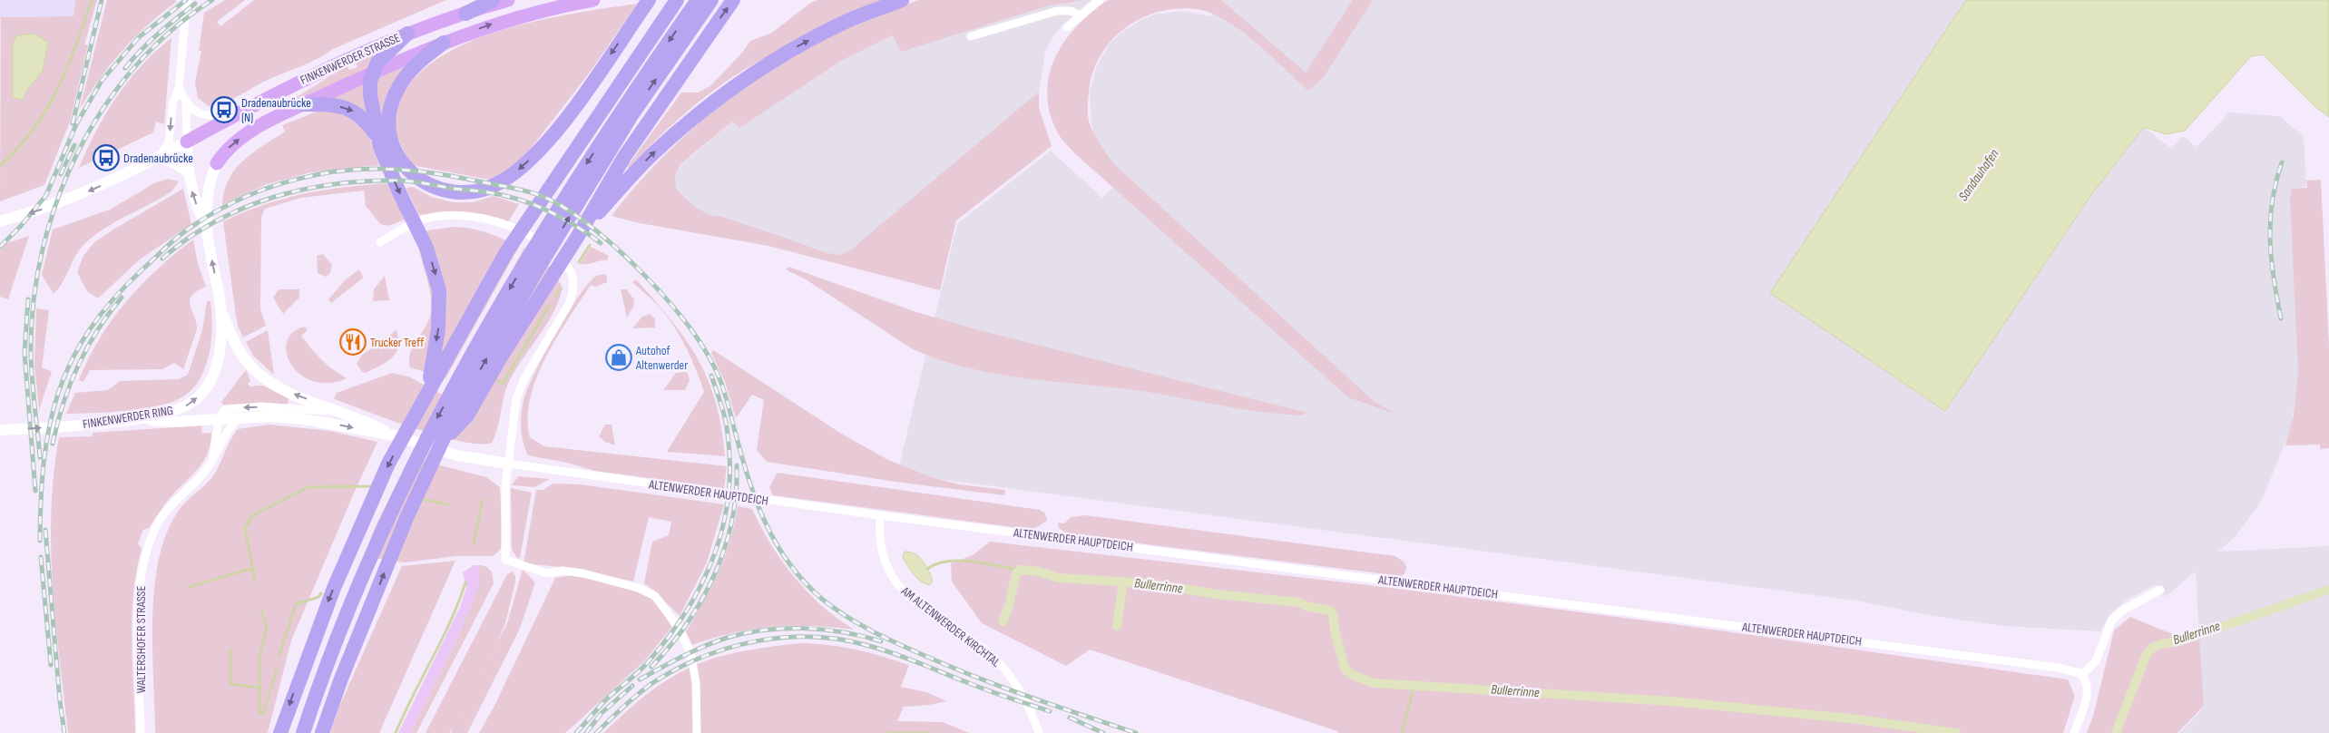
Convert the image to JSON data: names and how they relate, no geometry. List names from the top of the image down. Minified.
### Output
{"streets":{"main road":["FINKENWERDER STRASSE","FINKENWERDER RING"],"street":["ALTENWERDER HAUPTDEICH","AM ALTENWERDER KIRCHTAL","WALTERSHOFER STRASSE"]},"crossings":[["FINKENWERDER STRASSE","FINKENWERDER RING"],["ALTENWERDER HAUPTDEICH","AM ALTENWERDER KIRCHTAL"]],"water":["Sandauhafen","Bullerrinne"],"places":{"bus stop":["Dradenaubrücke (N)","Dradenaubrücke"],"restaurant":["Trucker Treff"],"shop":["Autohof Altenwerder"]}}
